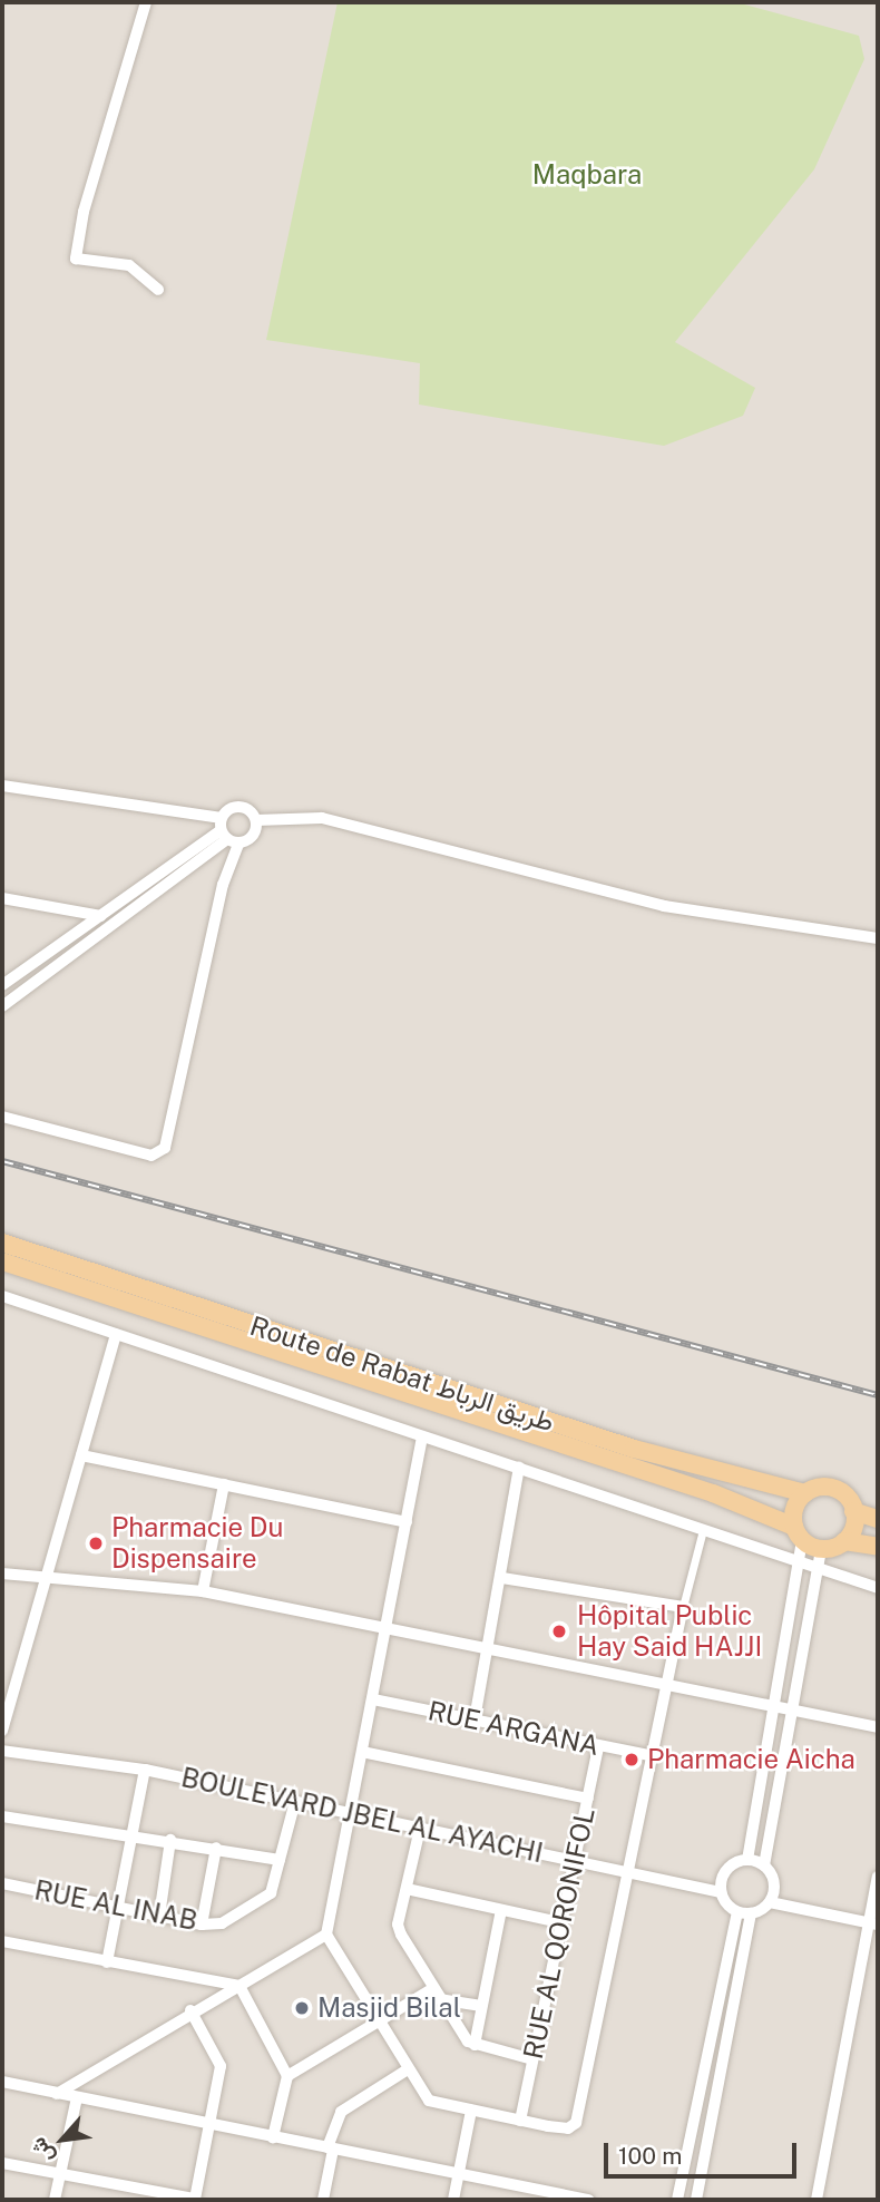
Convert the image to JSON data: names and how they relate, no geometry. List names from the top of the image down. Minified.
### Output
{"streets":{"main road":["Route de Rabat طريق الرباط"],"street":["RUE ARGANA","BOULEVARD JBEL AL AYACHI","RUE AL INAB","RUE AL QORONIFOL"]},"crossings":[["RUE ARGANA","RUE AL QORONIFOL"],["BOULEVARD JBEL AL AYACHI","RUE AL INAB"],["BOULEVARD JBEL AL AYACHI","RUE AL QORONIFOL"]],"parks":["Maqbara"],"places":["Pharmacie Du Dispensaire","Hôpital Public Hay Said HAJJI","Pharmacie Aicha","Masjid Bilal"],"scale_bar":"100 m","north":"bottom left"}
